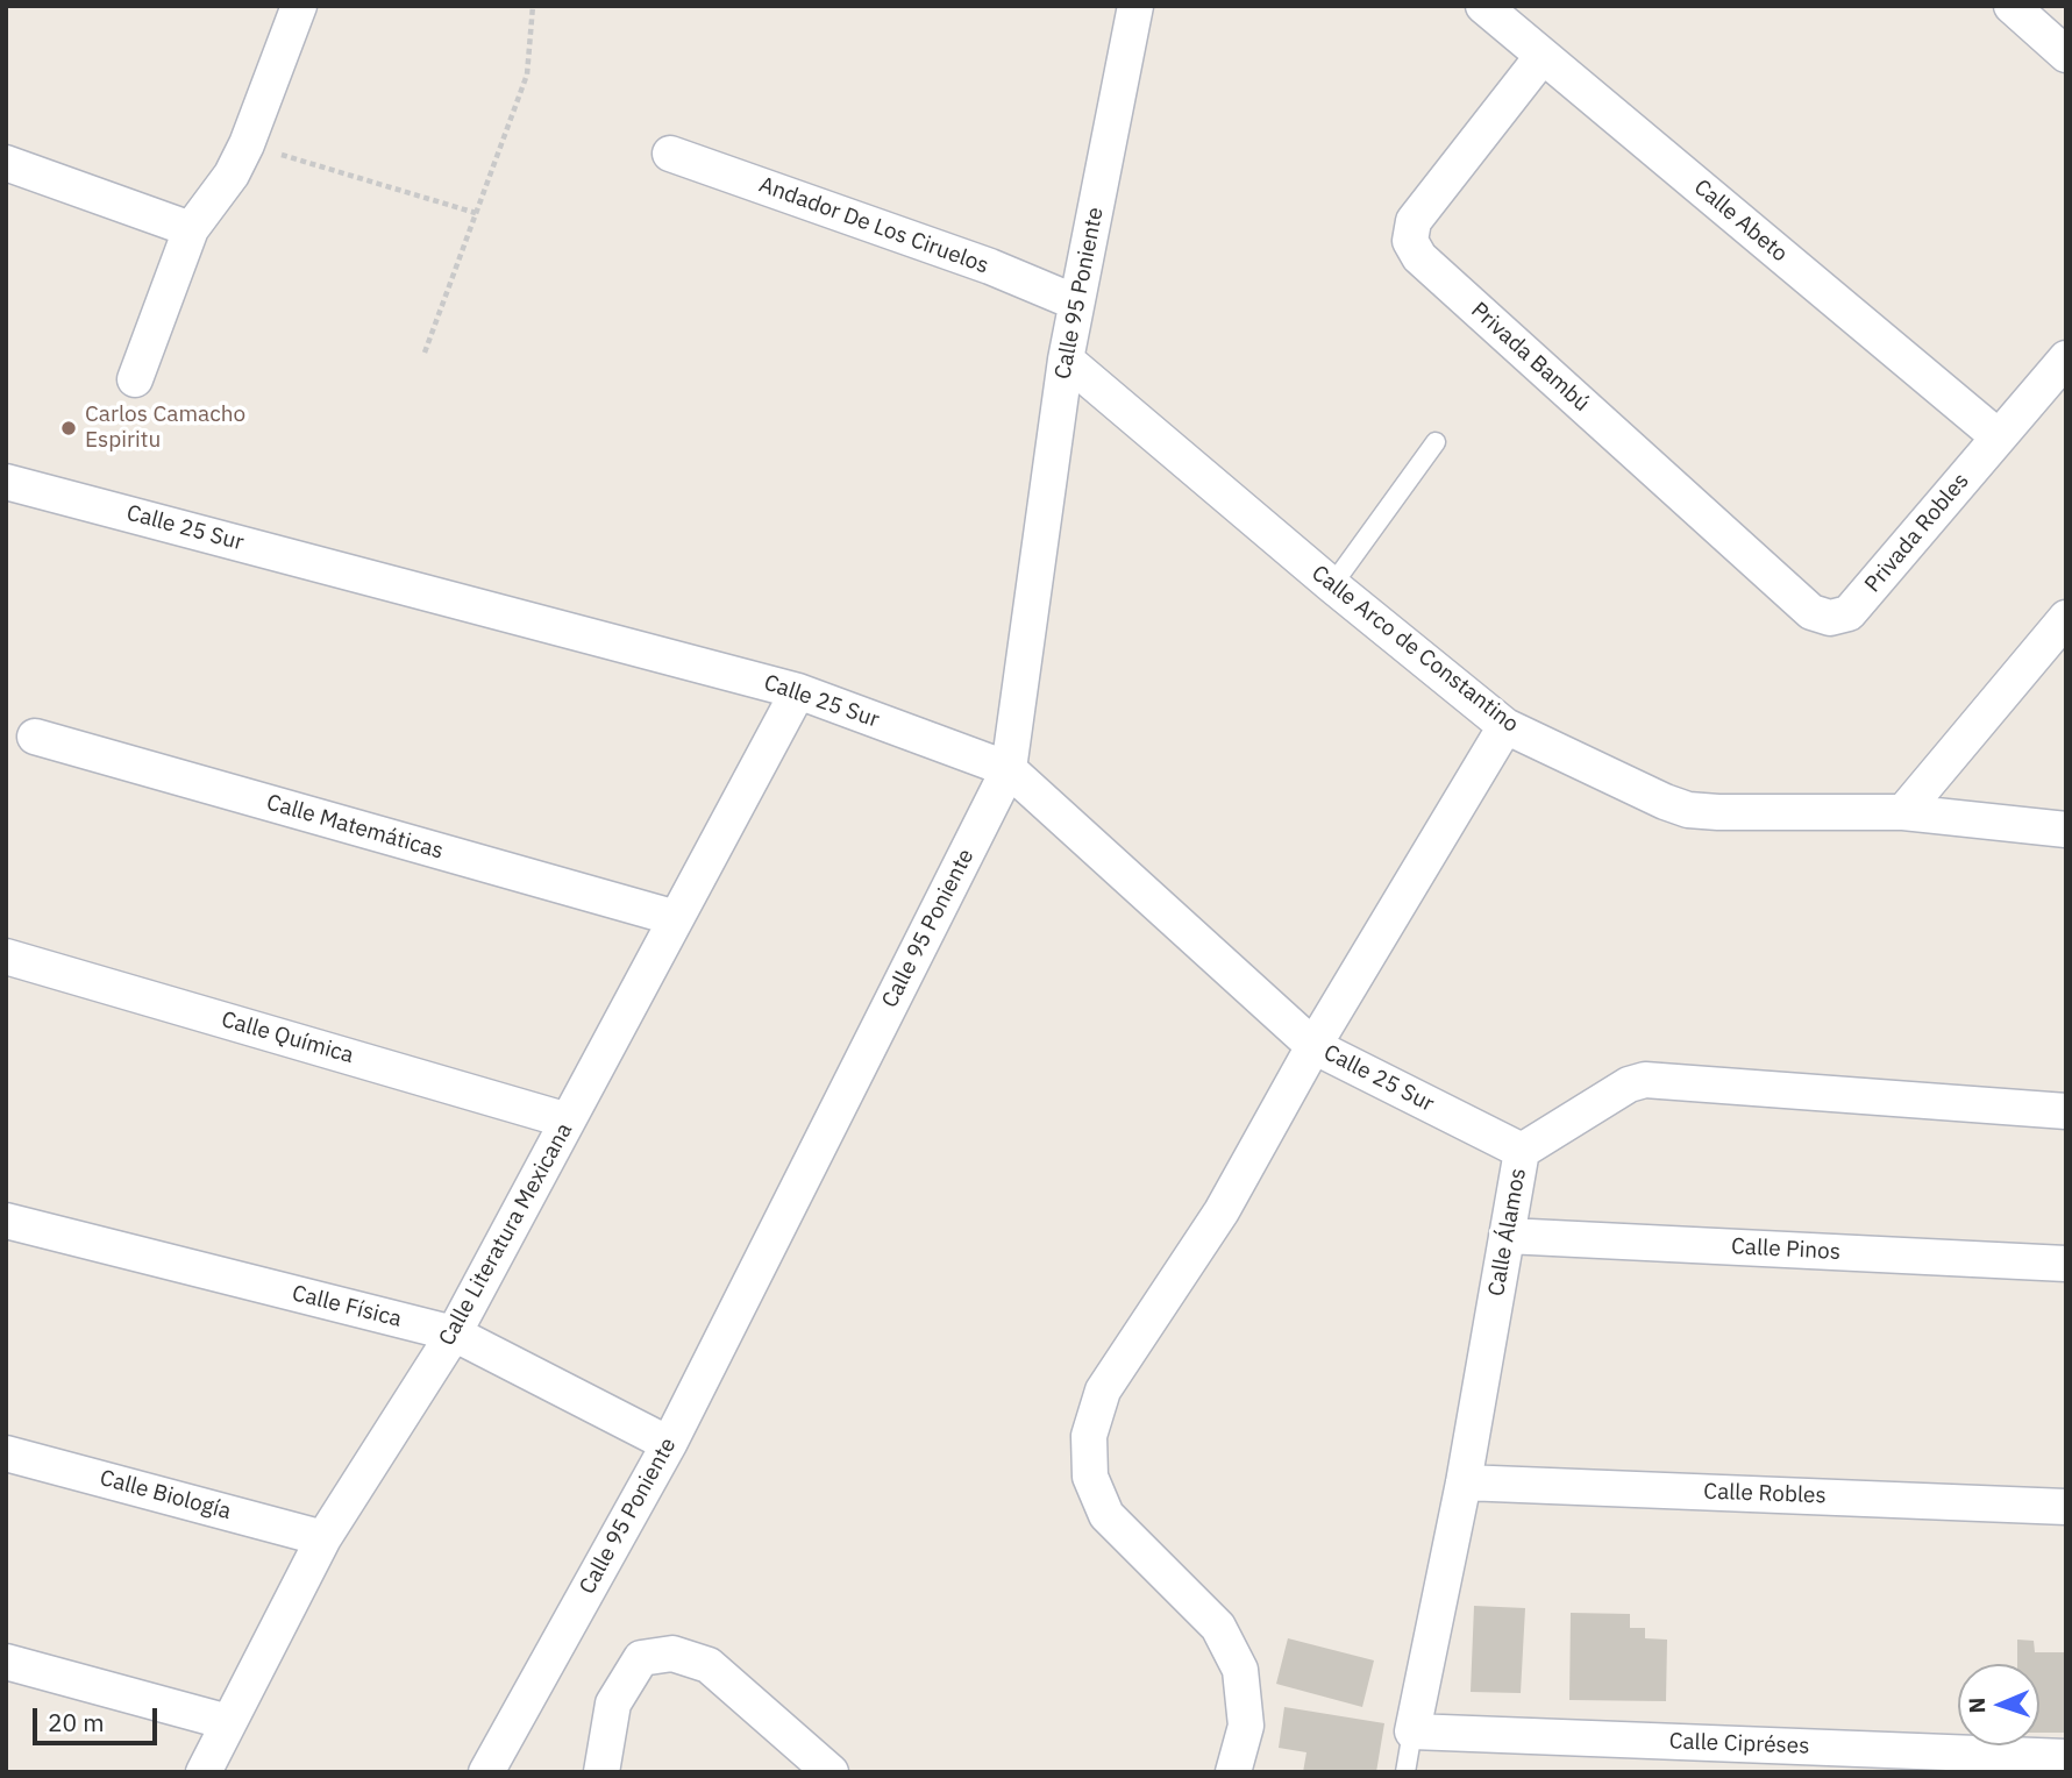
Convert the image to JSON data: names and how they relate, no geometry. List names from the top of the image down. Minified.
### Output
{"streets":{"street":["Calle Abeto","Andador De Los Ciruelos","Calle 95 Poniente","Privada Bambú","Calle 25 Sur","Privada Robles","Calle Arco de Constantino","Calle Matemáticas","Calle Química","Calle Álamos","Calle Literatura Mexicana","Calle Pinos","Calle Física","Calle Robles","Calle Biología","Calle Cipréses"]},"crossings":[["Calle Abeto","Privada Bambú"],["Calle Abeto","Privada Robles"],["Andador De Los Ciruelos","Calle 95 Poniente"],["Calle 95 Poniente","Calle 25 Sur"],["Calle 95 Poniente","Calle Arco de Constantino"],["Calle 95 Poniente","Calle Física"],["Privada Bambú","Privada Robles"],["Calle 25 Sur","Calle Álamos"],["Calle 25 Sur","Calle Literatura Mexicana"],["Calle Matemáticas","Calle Literatura Mexicana"],["Calle Química","Calle Literatura Mexicana"],["Calle Álamos","Calle Pinos"],["Calle Álamos","Calle Robles"],["Calle Álamos","Calle Cipréses"],["Calle Literatura Mexicana","Calle Física"],["Calle Literatura Mexicana","Calle Biología"]],"places":["Carlos Camacho Espiritu"],"scale_bar":"20 m","north":"left"}
